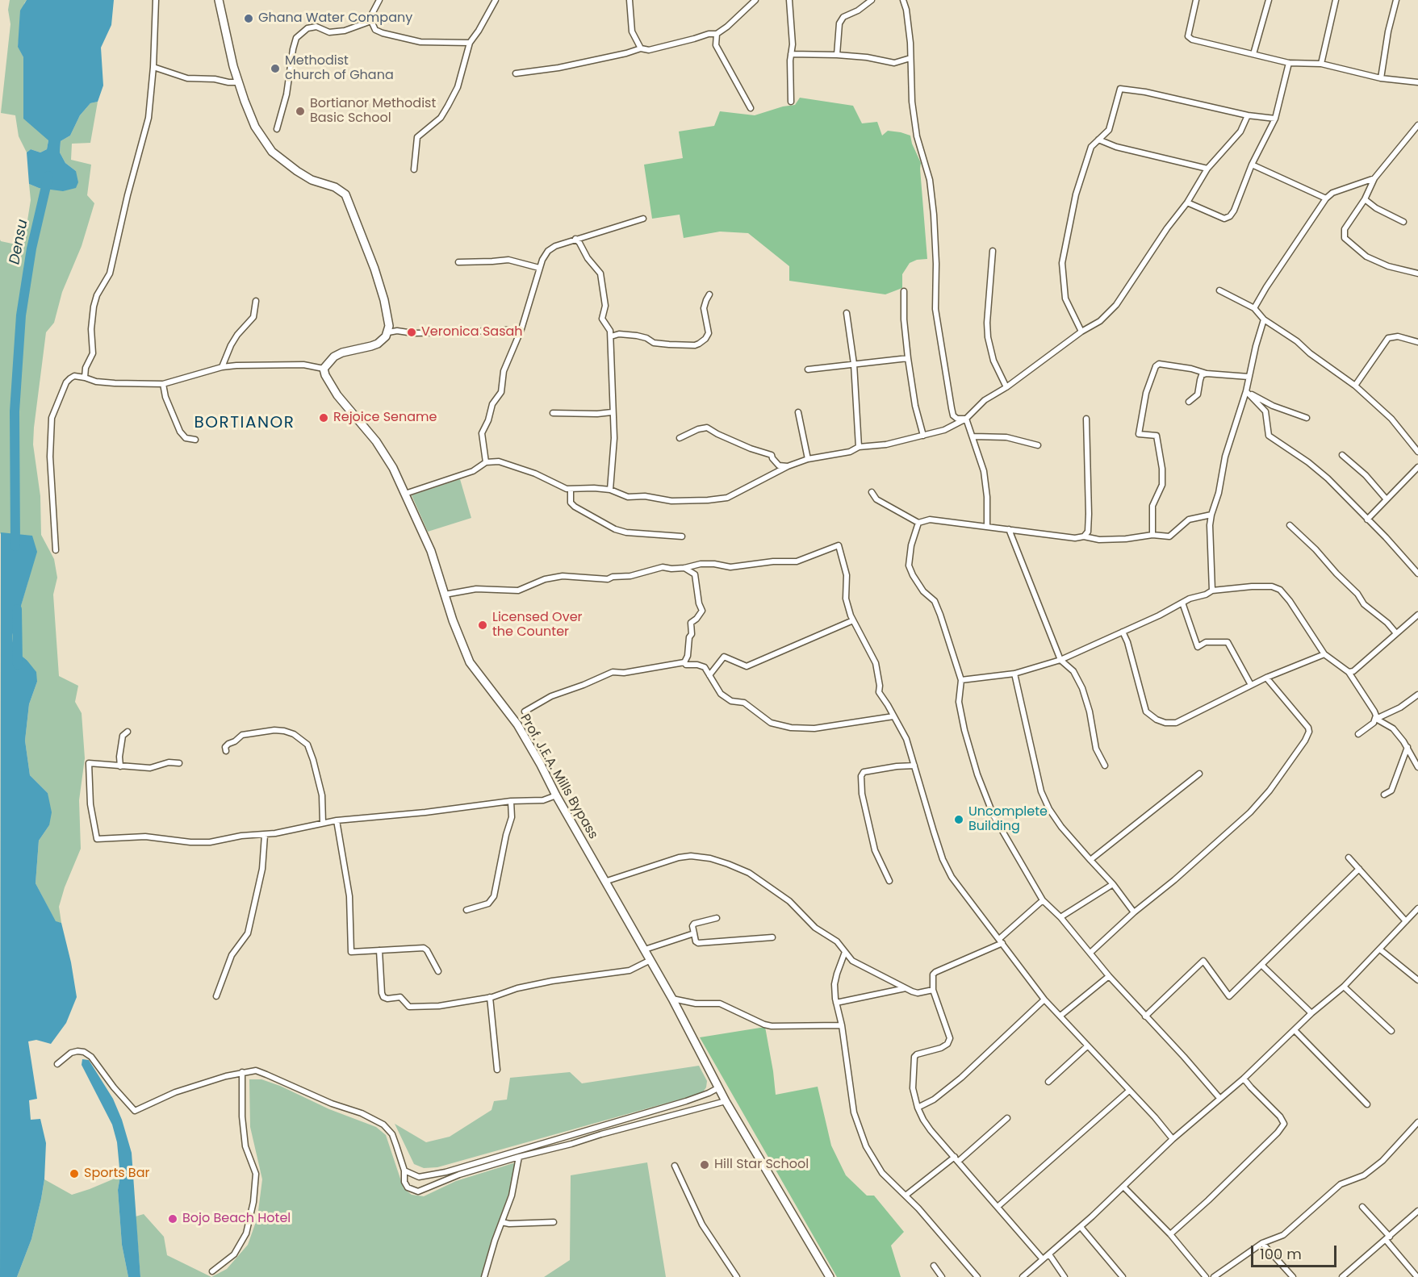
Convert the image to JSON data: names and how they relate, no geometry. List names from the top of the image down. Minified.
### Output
{"streets":{"street":["Prof. J.E.A. Mills Bypass"]},"districts":["BORTIANOR"],"water":["Densu"],"places":["Ghana Water Company","Methodist church of Ghana","Bortianor Methodist Basic School","Veronica Sasah","Rejoice Sename","Licensed Over the Counter","Uncomplete Building","Hill Star School","Sports Bar","Bojo Beach Hotel"],"scale_bar":"100 m"}
